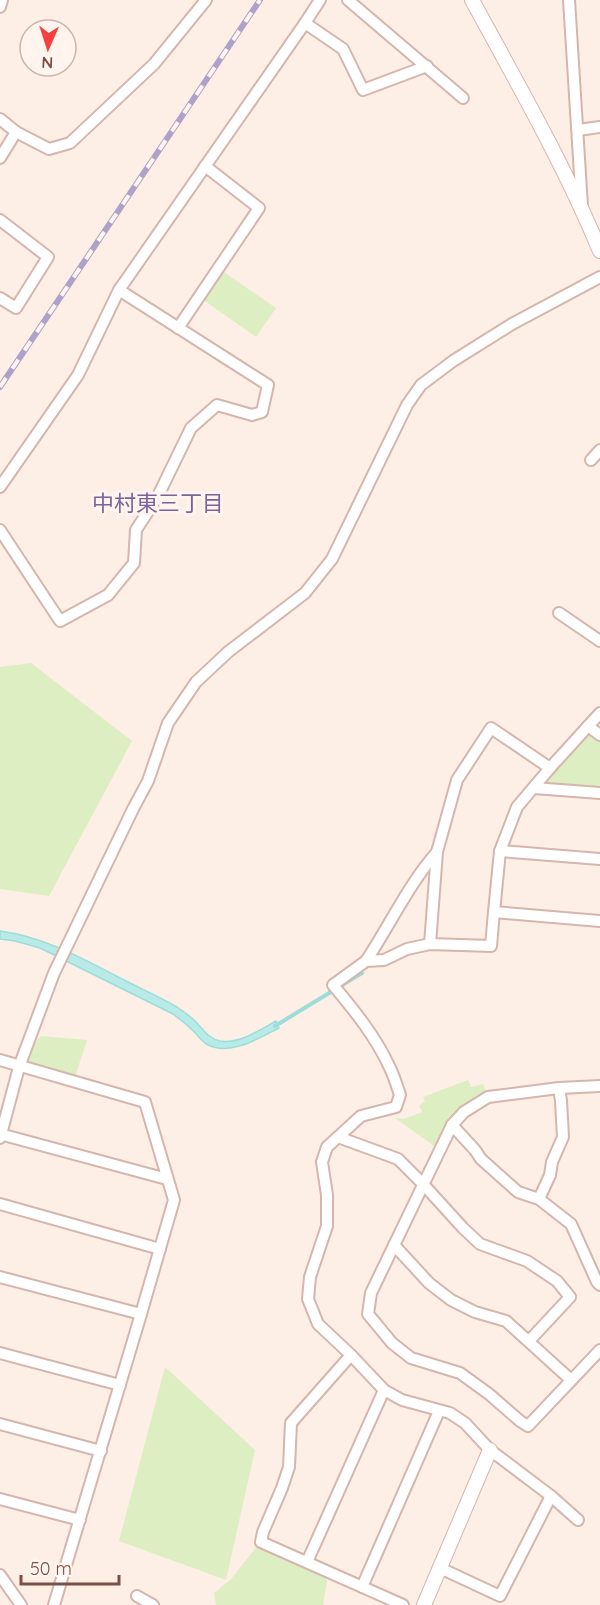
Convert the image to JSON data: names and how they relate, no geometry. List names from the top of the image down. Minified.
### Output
{"districts":["中村東三丁目"],"scale_bar":"50 m","north":"bottom"}
